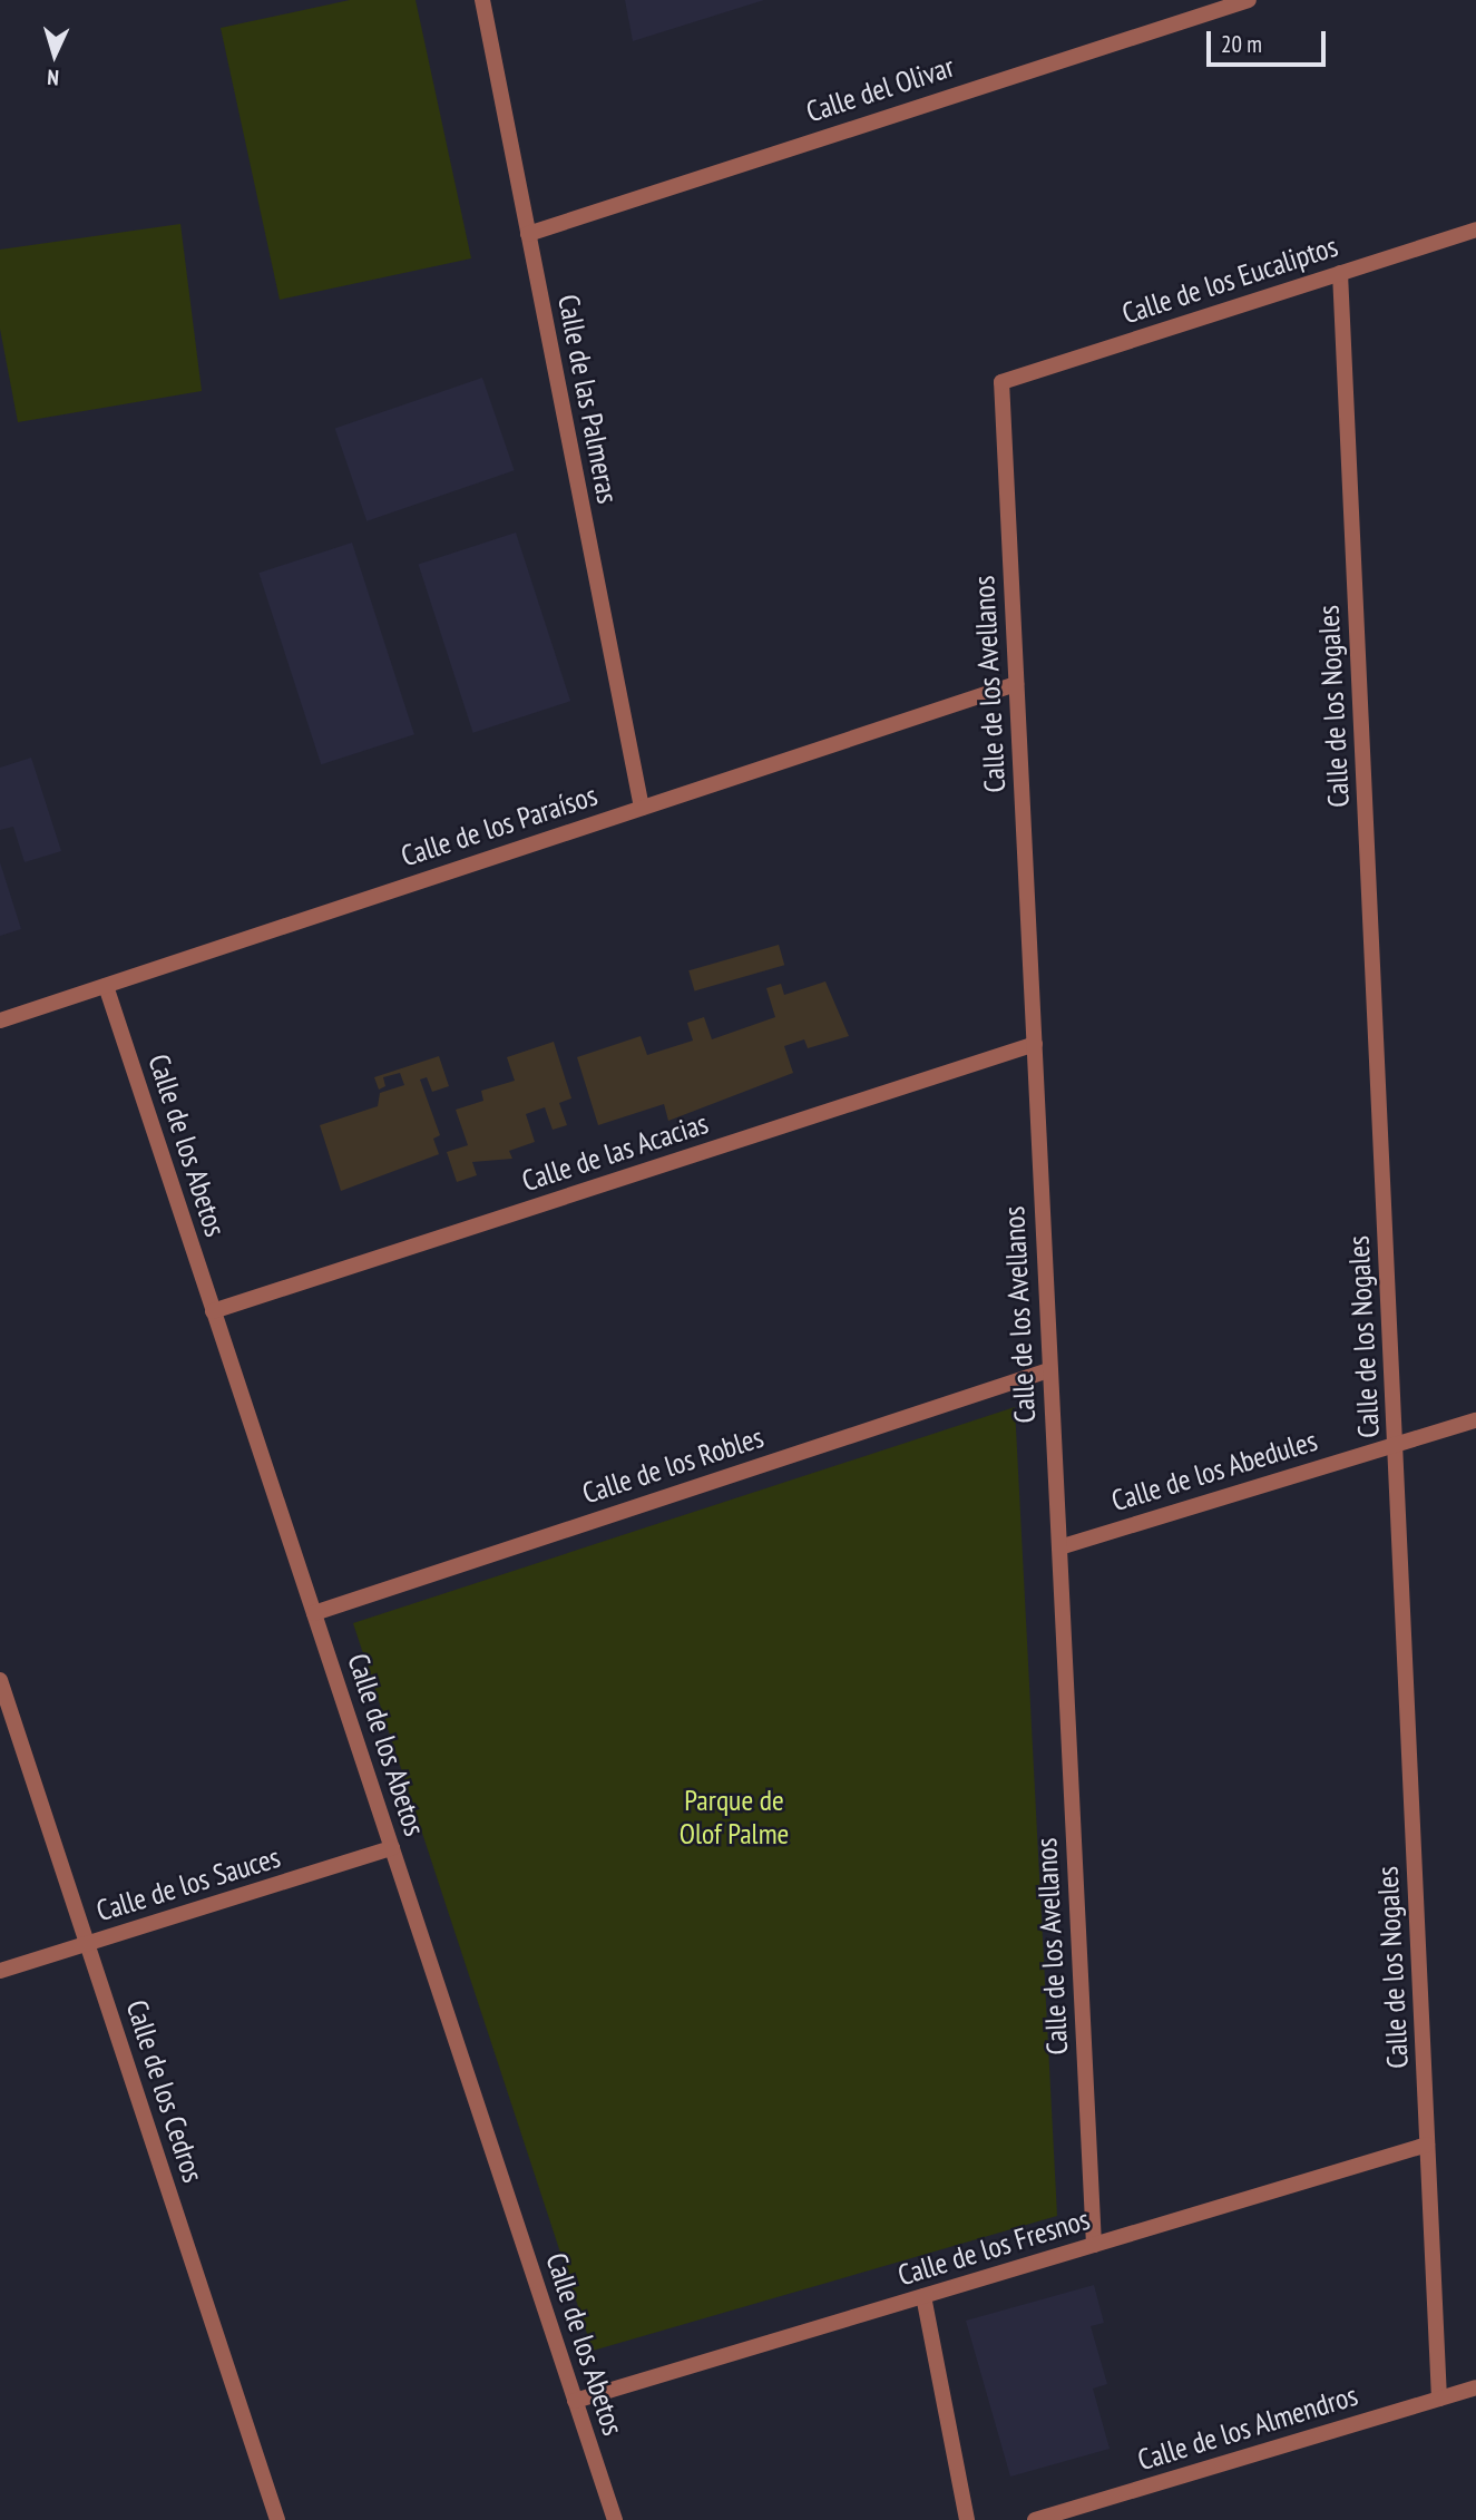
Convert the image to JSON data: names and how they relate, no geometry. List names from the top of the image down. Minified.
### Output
{"streets":{"street":["Calle del Olivar","Calle de los Eucaliptos","Calle de las Palmeras","Calle de los Avellanos","Calle de los Nogales","Calle de los Paraísos","Calle de los Abetos","Calle de las Acacias","Calle de los Robles","Calle de los Abedules","Calle de los Sauces","Calle de los Cedros","Calle de los Fresnos","Calle de los Almendros"]},"crossings":[["Calle del Olivar","Calle de las Palmeras"],["Calle de los Eucaliptos","Calle de los Avellanos"],["Calle de los Eucaliptos","Calle de los Nogales"],["Calle de las Palmeras","Calle de los Paraísos"],["Calle de los Avellanos","Calle de los Paraísos"],["Calle de los Avellanos","Calle de las Acacias"],["Calle de los Avellanos","Calle de los Robles"],["Calle de los Avellanos","Calle de los Abedules"],["Calle de los Avellanos","Calle de los Fresnos"],["Calle de los Nogales","Calle de los Abedules"],["Calle de los Nogales","Calle de los Fresnos"],["Calle de los Nogales","Calle de los Almendros"],["Calle de los Paraísos","Calle de los Abetos"],["Calle de los Abetos","Calle de las Acacias"],["Calle de los Abetos","Calle de los Robles"],["Calle de los Abetos","Calle de los Sauces"],["Calle de los Abetos","Calle de los Fresnos"],["Calle de los Sauces","Calle de los Cedros"]],"parks":["Parque de Olof Palme"],"scale_bar":"20 m","north":"bottom"}
